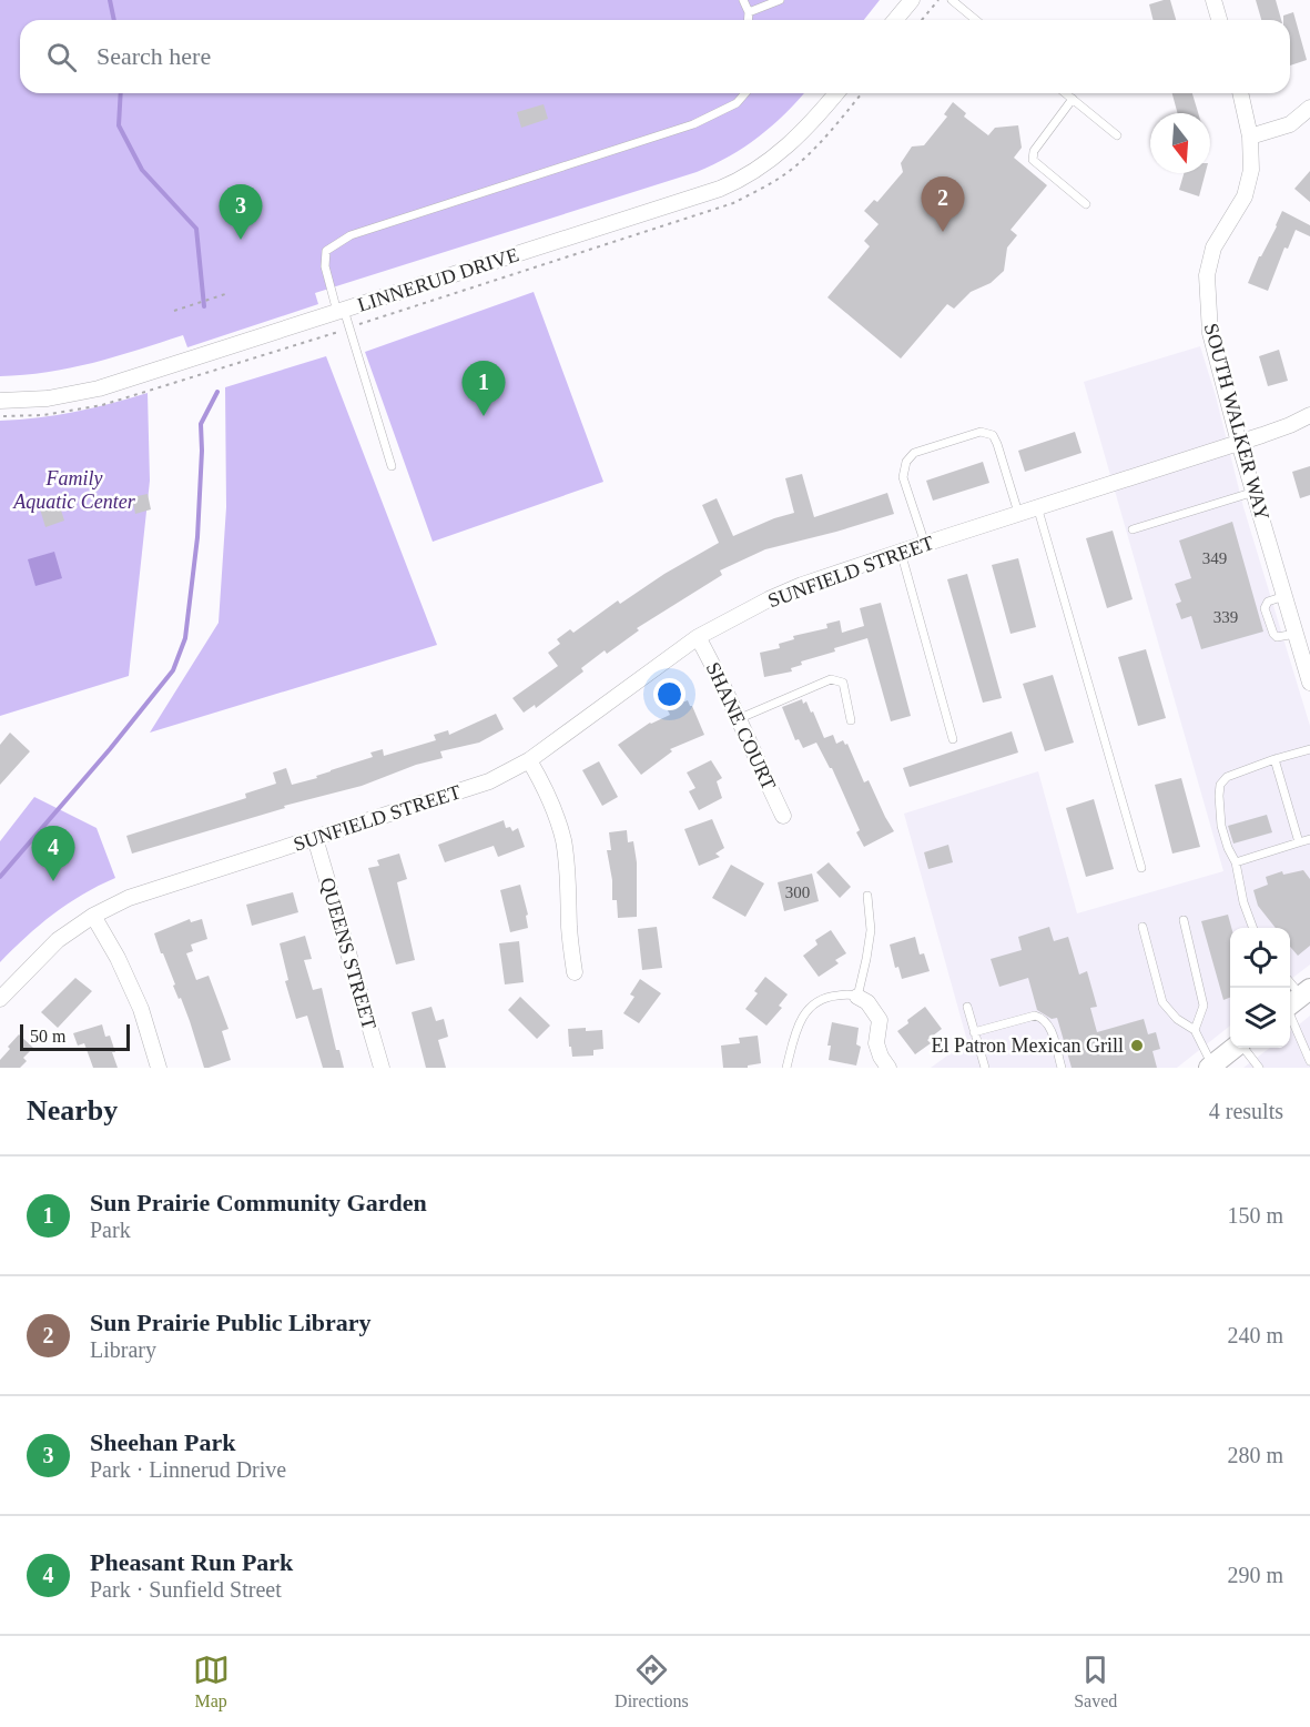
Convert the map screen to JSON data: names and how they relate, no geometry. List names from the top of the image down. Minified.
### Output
{"streets":{"street":["LINNERUD DRIVE","SOUTH WALKER WAY","SUNFIELD STREET","SHANE COURT","QUEENS STREET"]},"crossings":[["SOUTH WALKER WAY","SUNFIELD STREET"],["SUNFIELD STREET","SHANE COURT"],["SUNFIELD STREET","QUEENS STREET"]],"parks":["Family Aquatic Center"],"places":["El Patron Mexican Grill"],"house_numbers":["349","339","300"],"scale_bar":"50 m","north":"bottom","page":{"search":"Search here","pins":["2","3","1","4"],"scale":"50 m","heading":["Nearby","4 results"],"list":[{"mark":"1","name":"Sun Prairie Community Garden","note":"Park","value":"150 m"},{"mark":"2","name":"Sun Prairie Public Library","note":"Library","value":"240 m"},{"mark":"3","name":"Sheehan Park","note":"Park · Linnerud Drive","value":"280 m"},{"mark":"4","name":"Pheasant Run Park","note":"Park · Sunfield Street","value":"290 m"}],"nav":["Map","Directions","Saved"]}}
